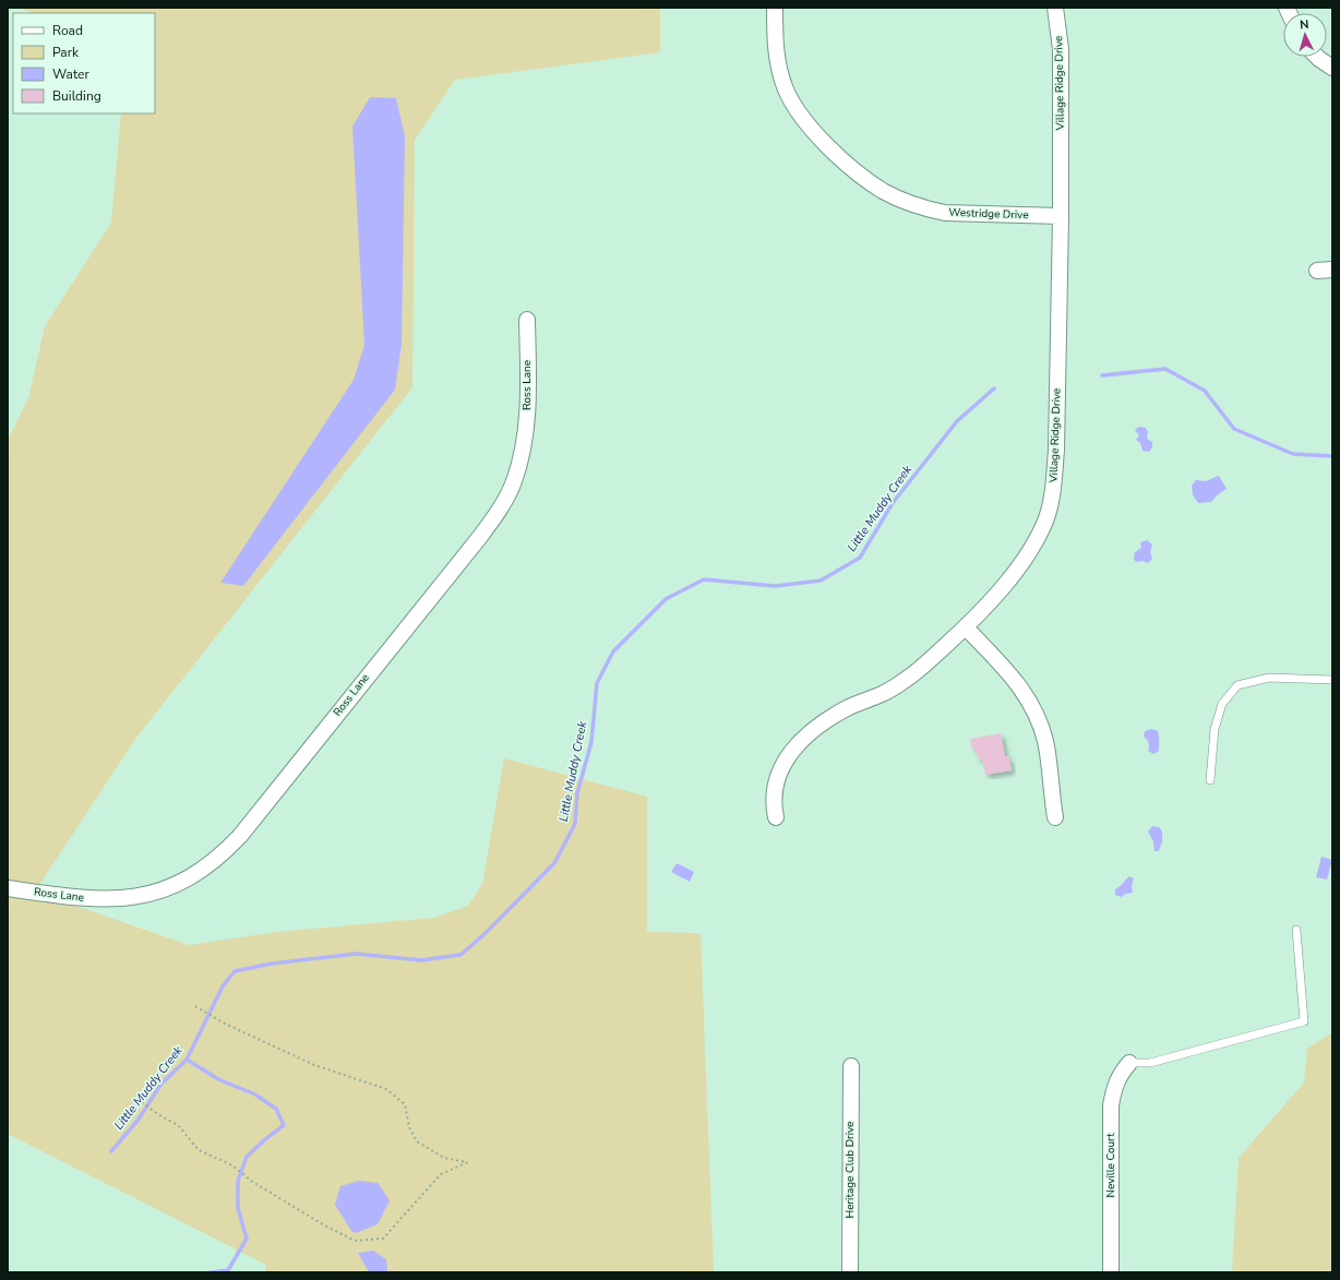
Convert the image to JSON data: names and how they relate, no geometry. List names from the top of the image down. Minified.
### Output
{"streets":{"street":["Village Ridge Drive","Westridge Drive","Ross Lane","Neville Court","Heritage Club Drive"]},"crossings":[["Village Ridge Drive","Westridge Drive"]],"water":["Little Muddy Creek"],"legend":["Road","Park","Water","Building"],"north":"top"}
